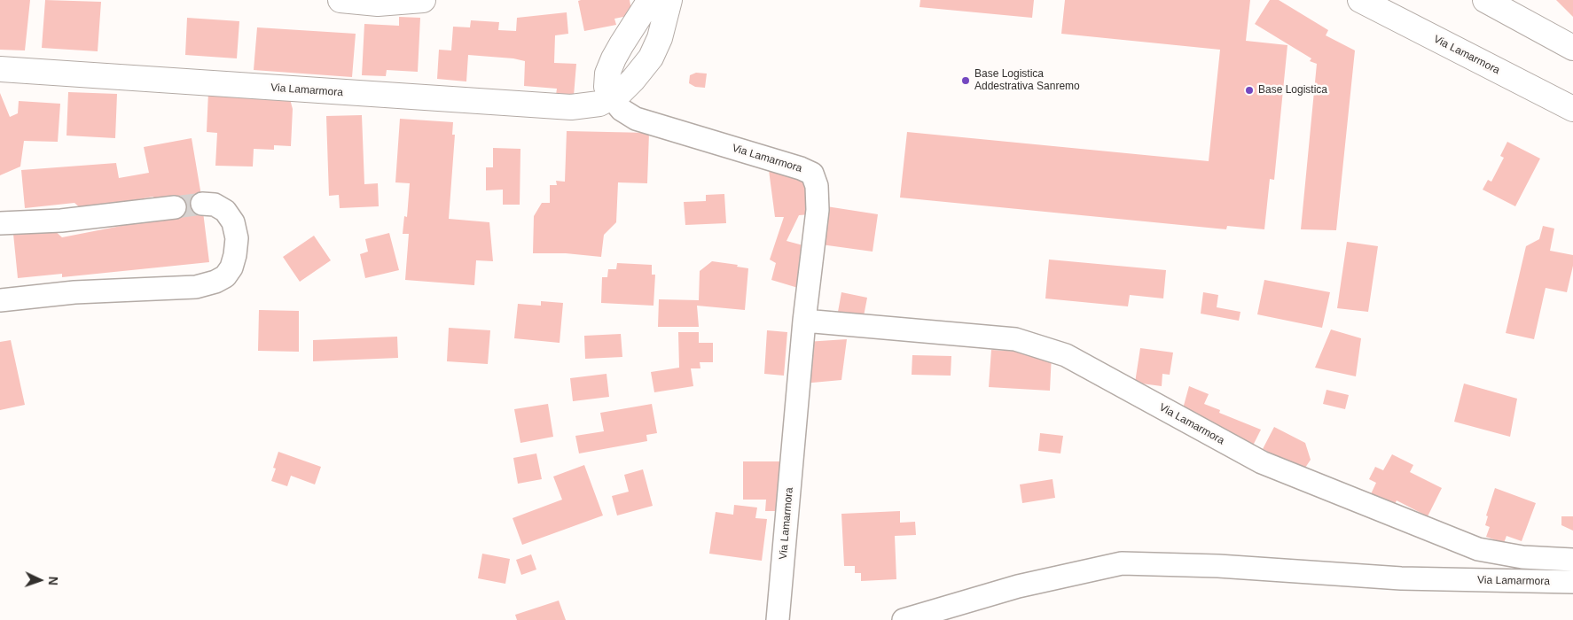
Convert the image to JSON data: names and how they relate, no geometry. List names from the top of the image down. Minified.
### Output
{"streets":{"main road":["Via Lamarmora"]},"places":["Base Logistica Addestrativa Sanremo","Base Logistica"],"north":"right"}
